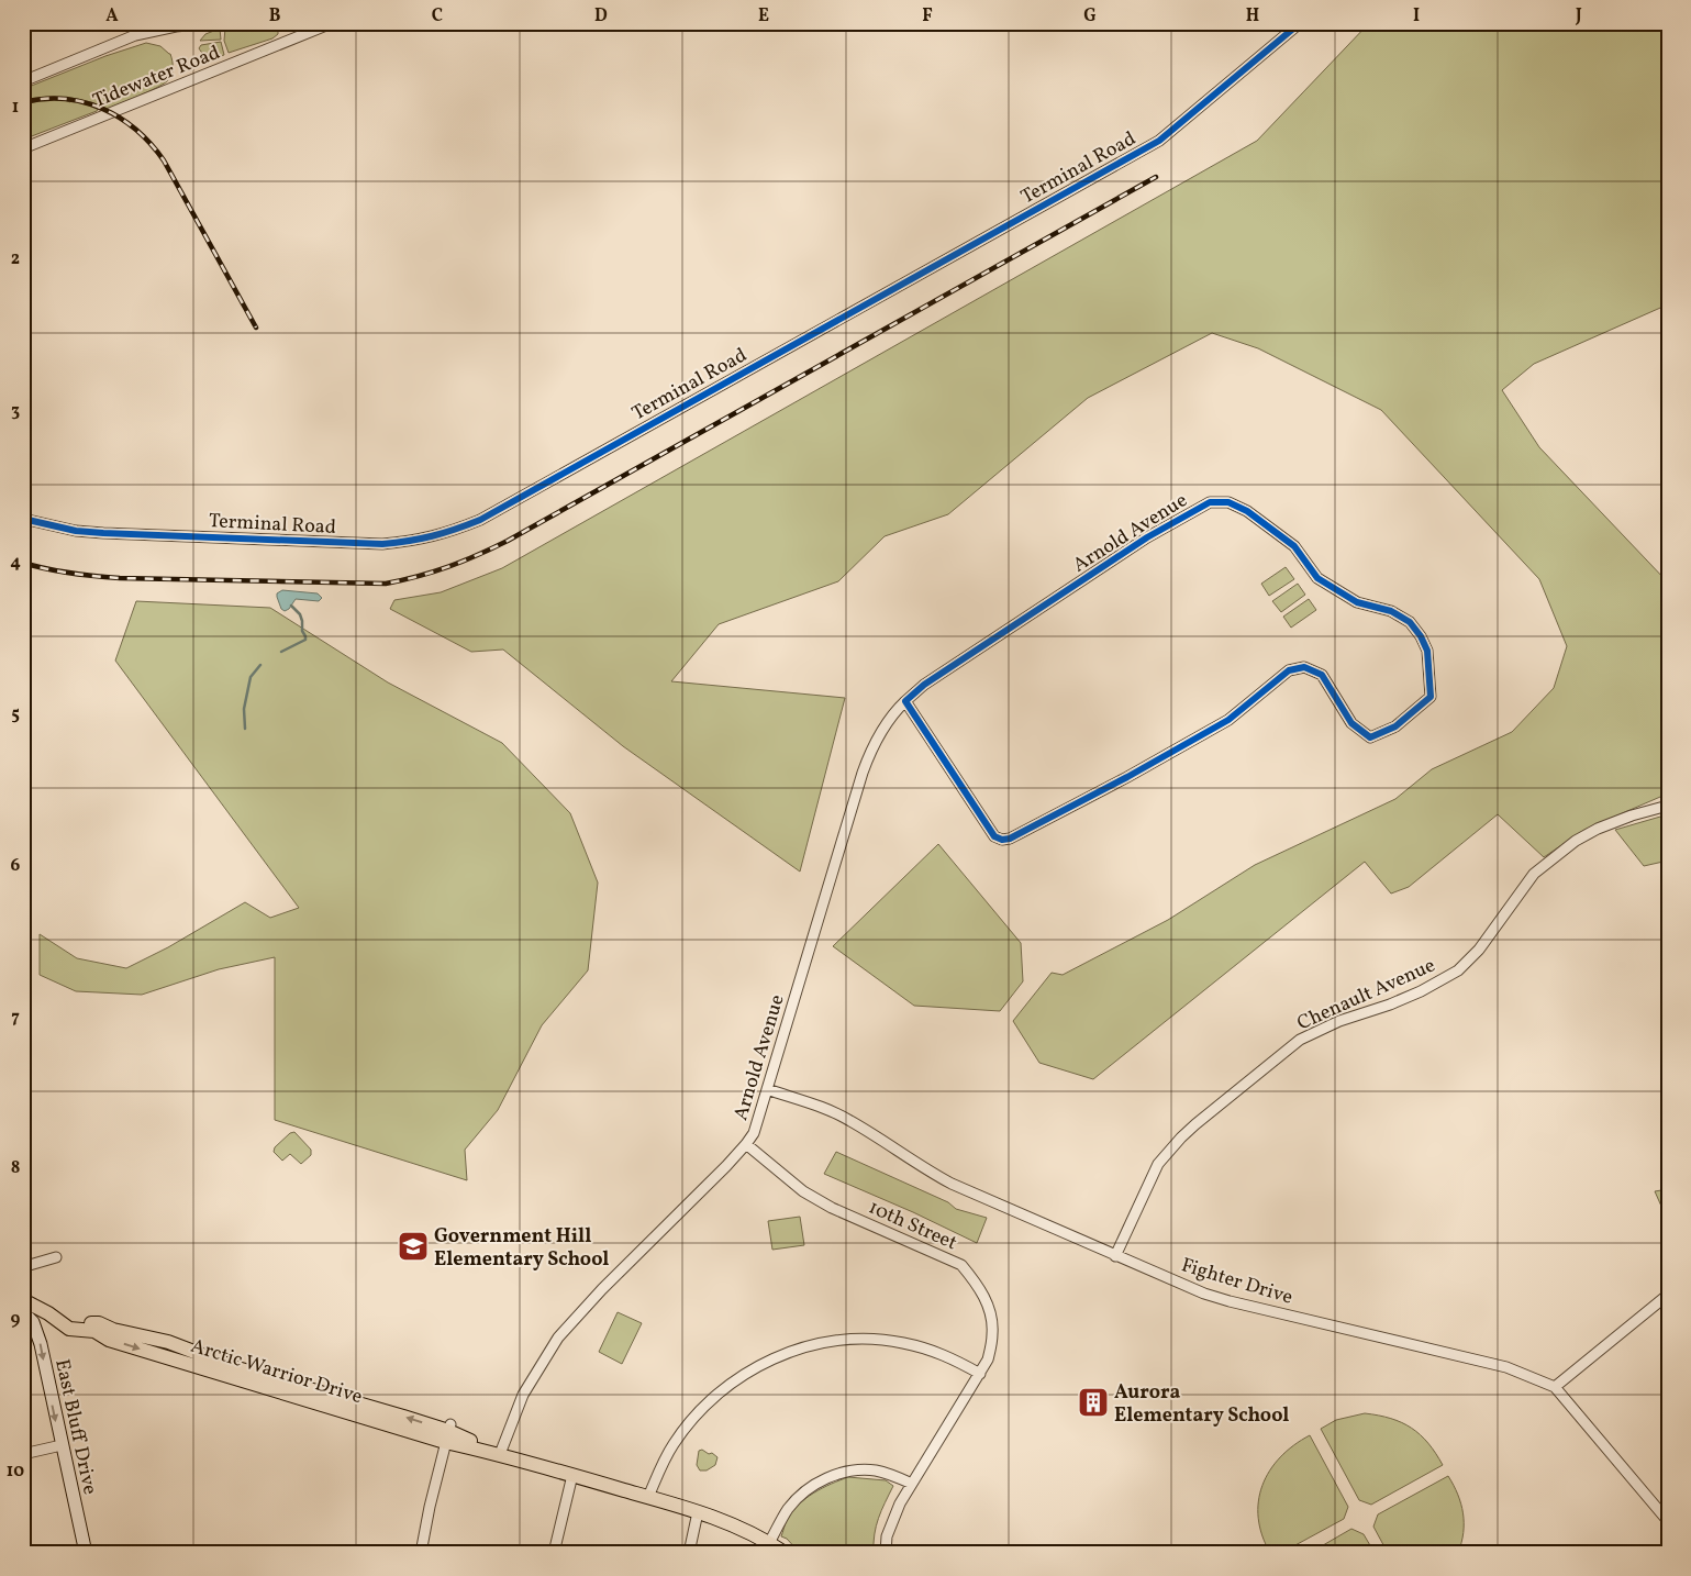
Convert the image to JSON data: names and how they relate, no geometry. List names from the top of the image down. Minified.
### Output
{"streets":{"main road":["Arctic Warrior Drive"],"street":["Tidewater Road","Terminal Road","Arnold Avenue","Chenault Avenue","10th Street","Fighter Drive","East Bluff Drive"]},"crossings":[["Arnold Avenue","10th Street"],["Arnold Avenue","Fighter Drive"],["Arnold Avenue","Arctic Warrior Drive"],["Chenault Avenue","Fighter Drive"]],"one_way":["East Bluff Drive"],"places":{"school or university":["Government Hill Elementary School"],"building":["Aurora Elementary School"]},"grid":{"columns":["A","B","C","D","E","F","G","H","I","J"],"rows":["1","2","3","4","5","6","7","8","9","10"]}}
